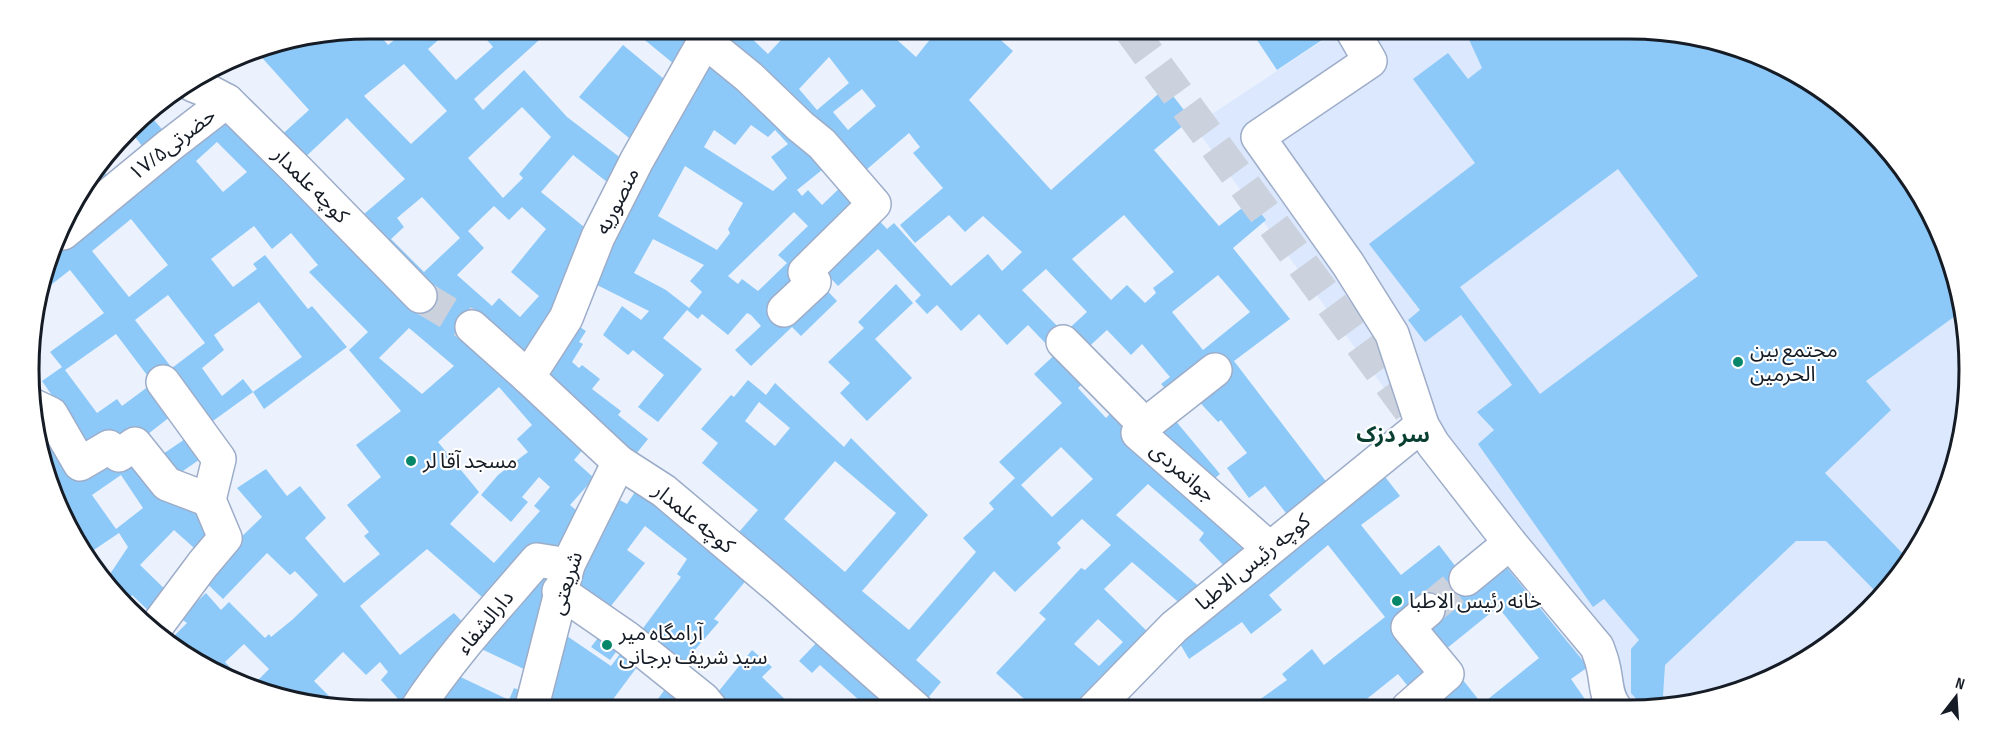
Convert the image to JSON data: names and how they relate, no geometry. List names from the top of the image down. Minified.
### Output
{"streets":{"street":["حضرتی۱۷/۵","کوچه علمدار","منصوریه","جوانمردی","کوچه رئیس الاطبا","شریعتی","دارالشفاء"]},"crossings":[["حضرتی۱۷/۵","کوچه علمدار"],["کوچه علمدار","منصوریه"],["کوچه علمدار","شریعتی"],["جوانمردی","کوچه رئیس الاطبا"],["شریعتی","دارالشفاء"]],"districts":["سر دزک"],"places":["مجتمع بین الحرمین","مسجد آقا لر","خانه رئیس الاطبا","آرامگاه میر سید شریف برجانی"],"north":"top"}
